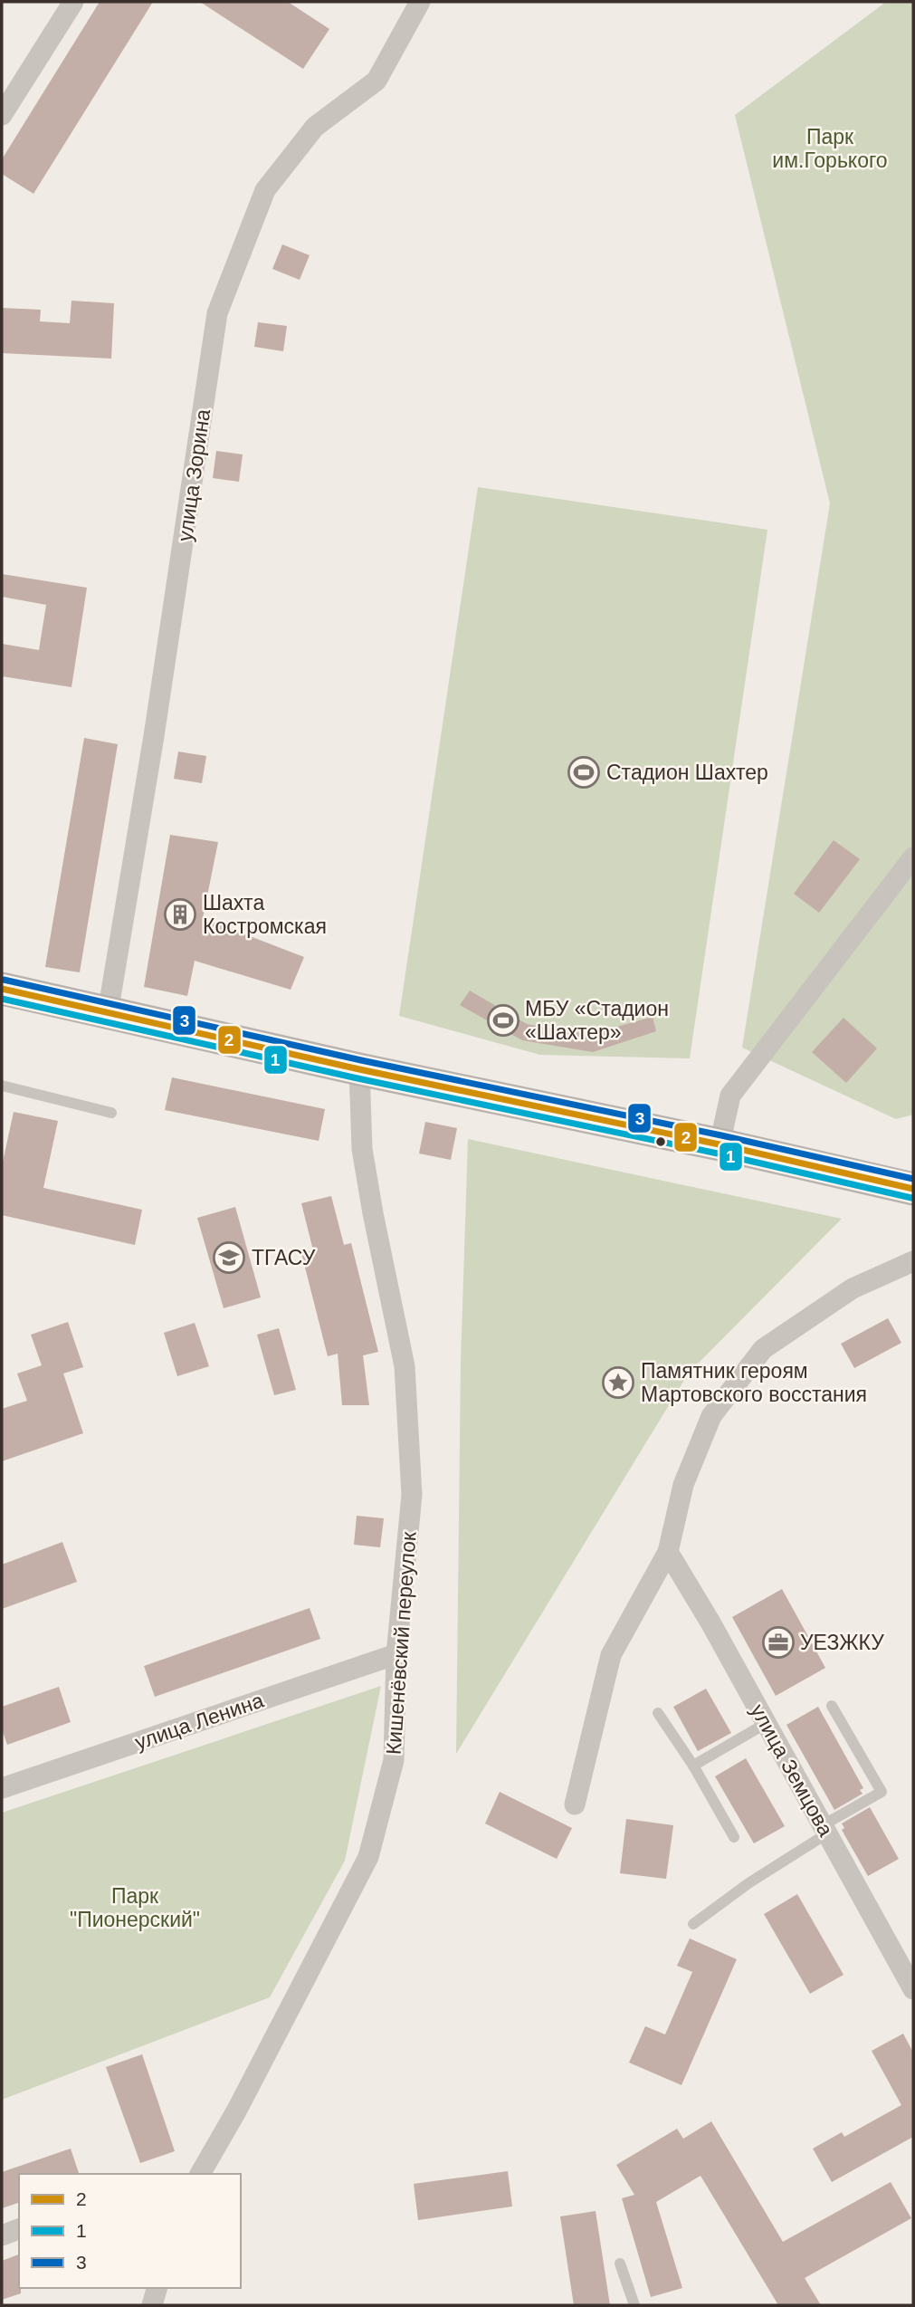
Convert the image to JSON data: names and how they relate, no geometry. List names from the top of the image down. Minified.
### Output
{"streets":{"street":["улица Зорина","Кишенёвский переулок","улица Ленина","улица Земцова"]},"crossings":[["Кишенёвский переулок","улица Ленина"]],"parks":["Парк им.Горького","Парк \"Пионерский\""],"places":{"sports":["Стадион Шахтер","МБУ «Стадион «Шахтер»"],"building":["Шахта Костромская"],"school or university":["ТГАСУ"],"place":["Памятник героям Мартовского восстания"],"office":["УЕЗЖКУ"]},"lines":["transit line 3","transit line 2","transit line 1"],"legend":["2","1","3"]}
